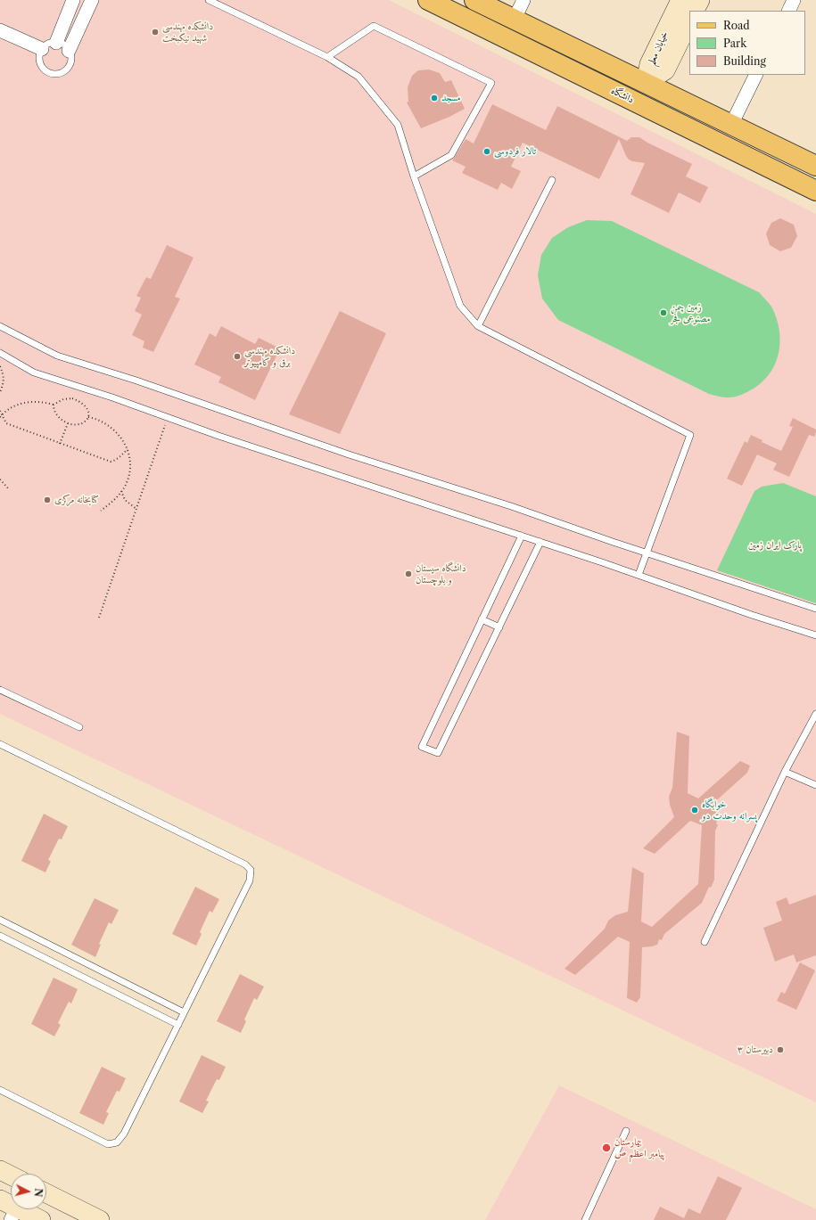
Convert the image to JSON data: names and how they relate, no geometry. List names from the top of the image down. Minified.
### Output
{"streets":{"main road":["خیابان معلم","دانشگاه"]},"parks":["پارک ایران زمین"],"places":["دانشکده مهندسی شهید نیکبخت","مسجد","تالار فردوسی","زمین چمن مصنوعی فجر","دانشکده مهندسی برق و کامپیوتر","کتابخانه مرکزی","دانشگاه سیستان و بلوچستان","خوابگاه پسرانه وحدت دو","دبیرستان ۳","بیمارستان پیامبر اعظم ص"],"legend":["Road","Park","Building"],"north":"right"}
